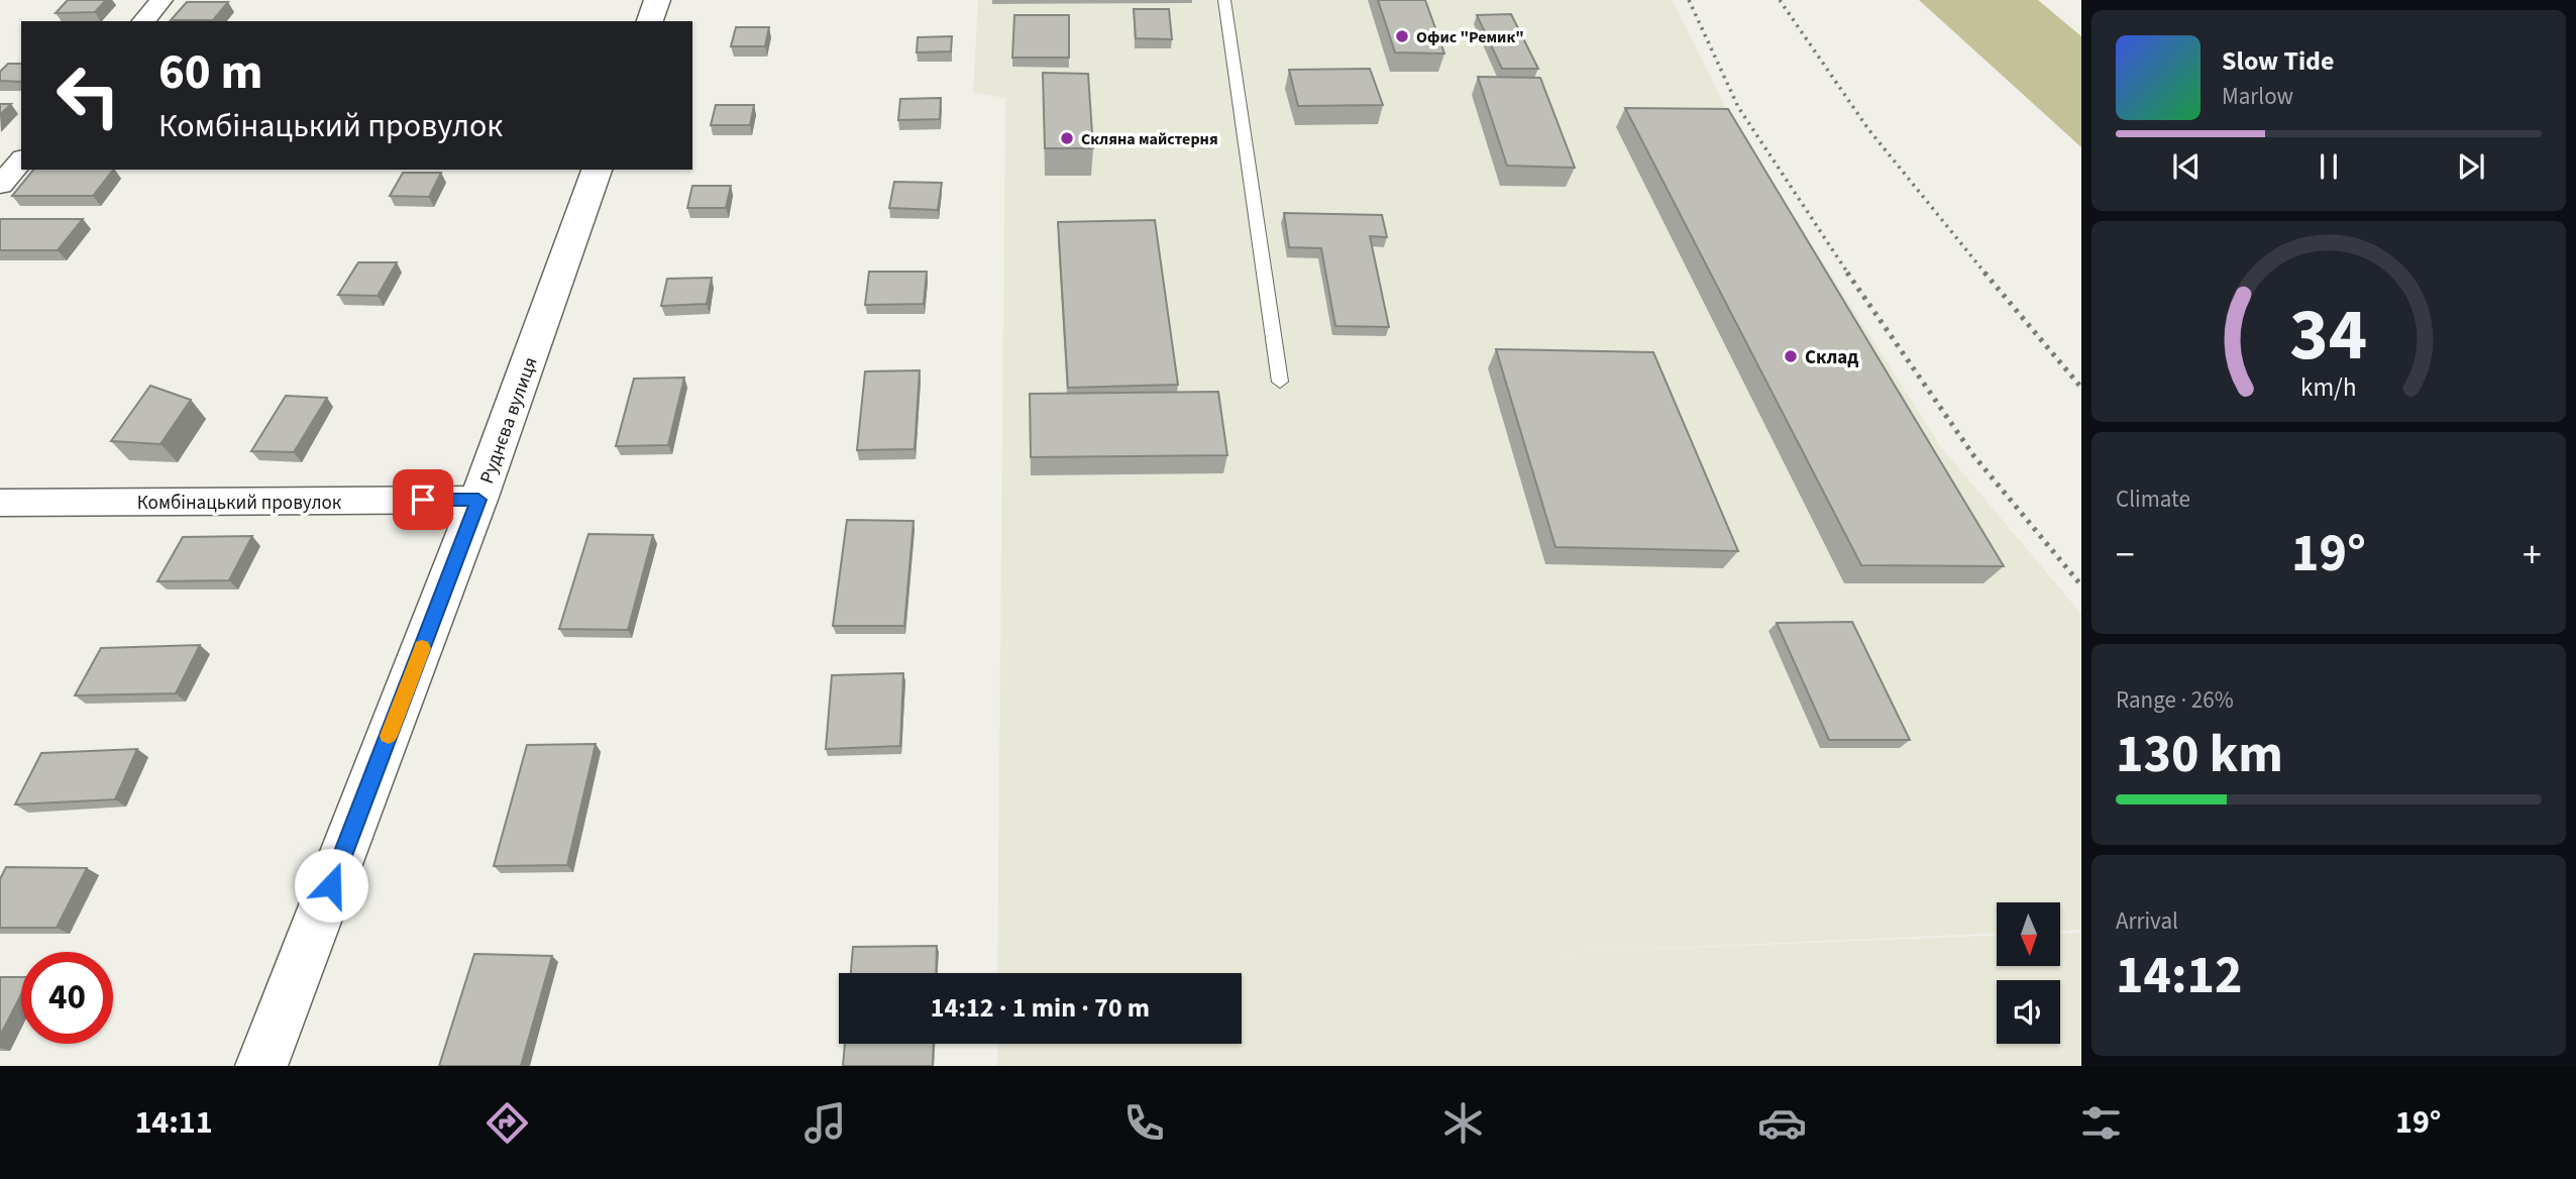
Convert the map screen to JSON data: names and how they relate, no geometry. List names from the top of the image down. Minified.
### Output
{"streets":{"street":["Руднєва вулиця","Комбінацький провулок"]},"crossings":[["Руднєва вулиця","Комбінацький провулок"]],"places":["Офис \"Ремик\"","Скляна майстерня","Склад"],"north":"bottom","page":{"turn":["60 m","Комбінацький провулок"],"song":["Slow Tide","Marlow"],"tile":["Climate",["Range · 26%","130 km"],["Arrival","14:12"]],"heat":["−","19°","+"],"limit":"40","trip":"14:12 · 1 min · 70 m","tabs":["14:11","19°"],"gauge":["34","km/h"]}}
